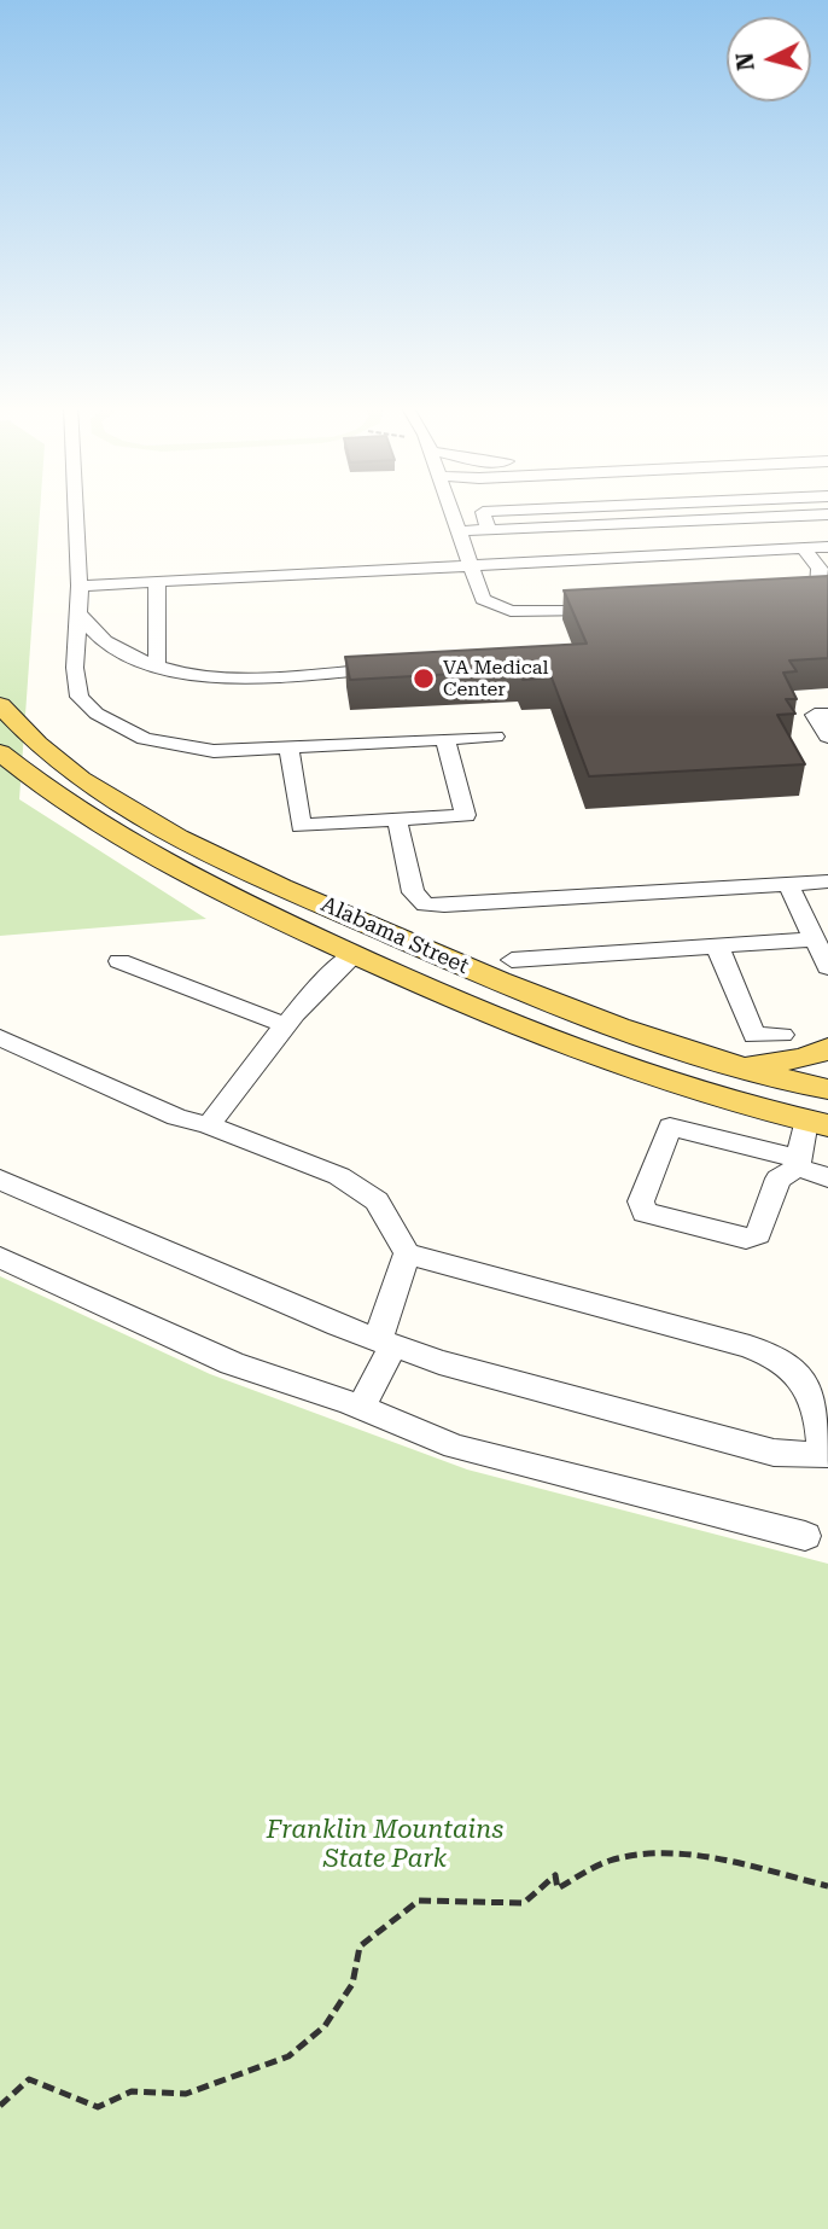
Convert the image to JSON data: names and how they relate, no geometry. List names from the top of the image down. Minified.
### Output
{"streets":{"main road":["Alabama Street"]},"parks":["Franklin Mountains State Park"],"places":["VA Medical Center"],"north":"left"}
